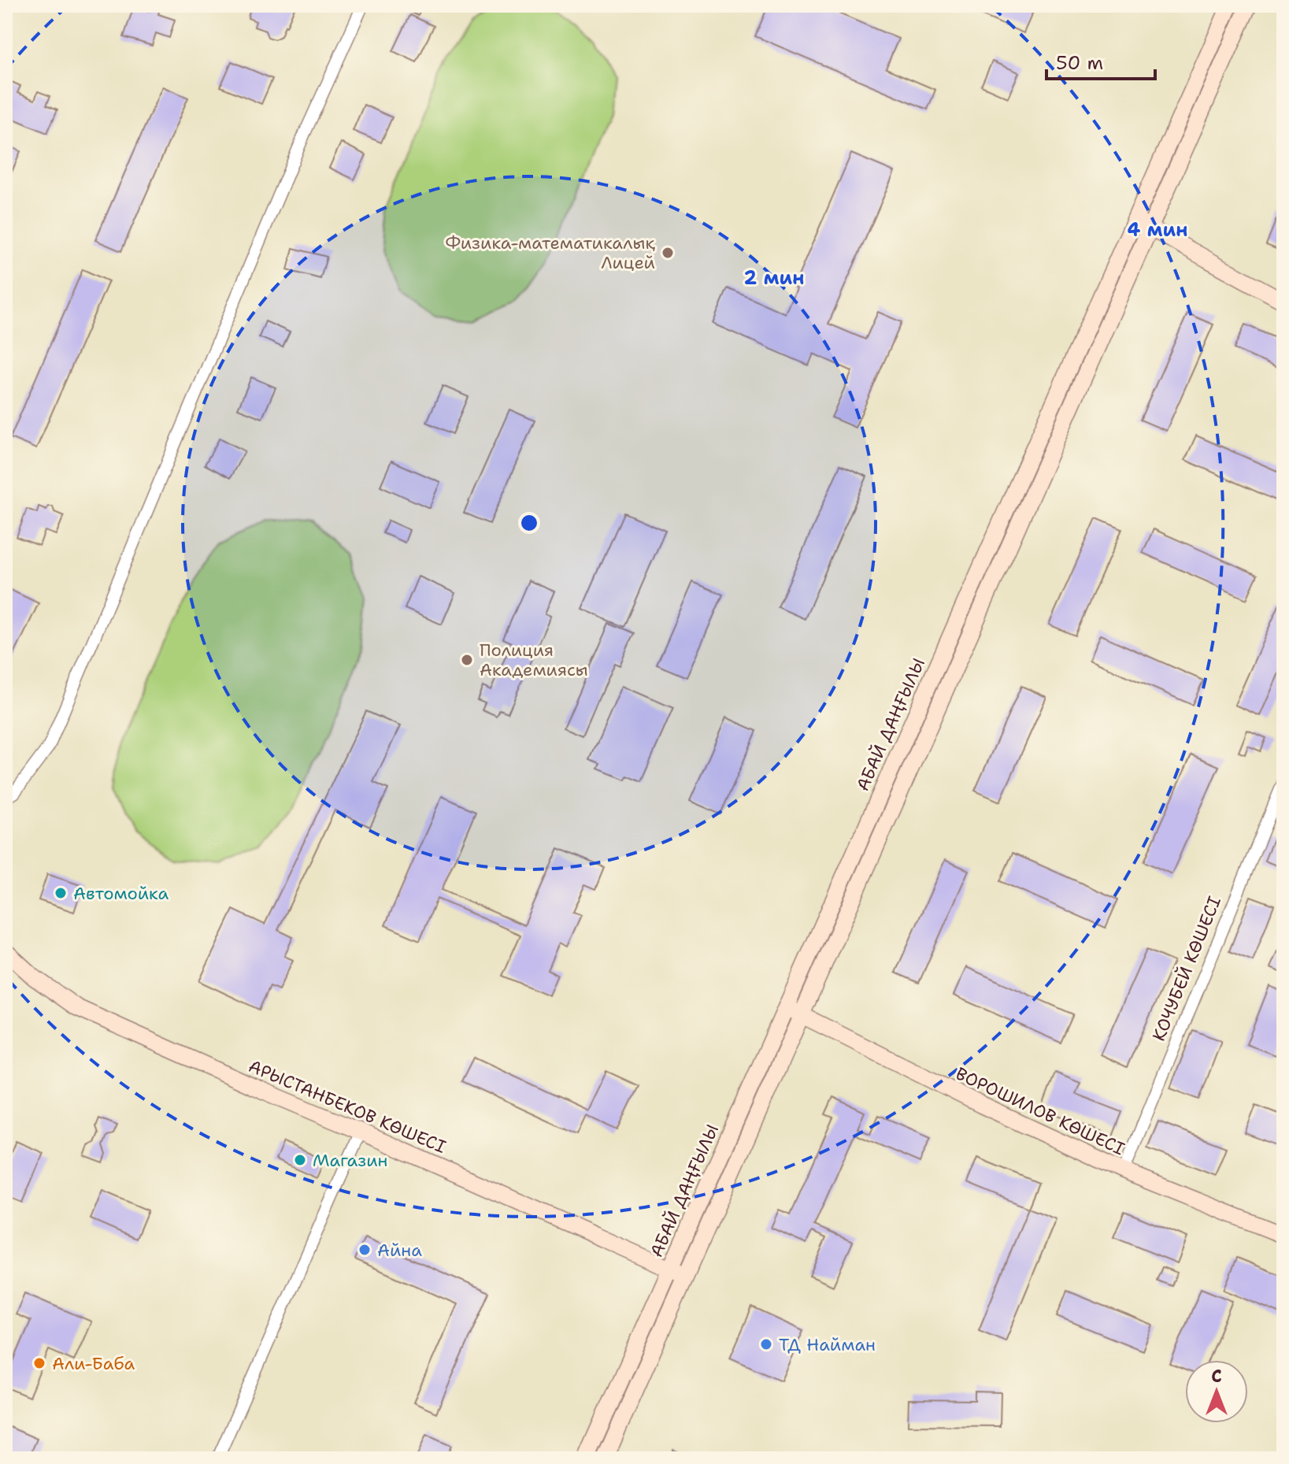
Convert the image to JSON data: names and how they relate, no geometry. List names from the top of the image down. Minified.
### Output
{"streets":{"main road":["АБАЙ ДАҢҒЫЛЫ","АРЫСТАНБЕКОВ КӨШЕСІ","ВОРОШИЛОВ КӨШЕСІ"],"street":["КОЧУБЕЙ КӨШЕСІ"]},"crossings":[["АБАЙ ДАҢҒЫЛЫ","АРЫСТАНБЕКОВ КӨШЕСІ"],["АБАЙ ДАҢҒЫЛЫ","ВОРОШИЛОВ КӨШЕСІ"],["КОЧУБЕЙ КӨШЕСІ","ВОРОШИЛОВ КӨШЕСІ"]],"places":["Физика-математикалық Лицей","Полиция Академиясы","Автомойка","Магазин","Айна","ТД Найман","Али-Баба"],"scale_bar":"50 m","north":"top","rings":["4 мин","2 мин"]}
